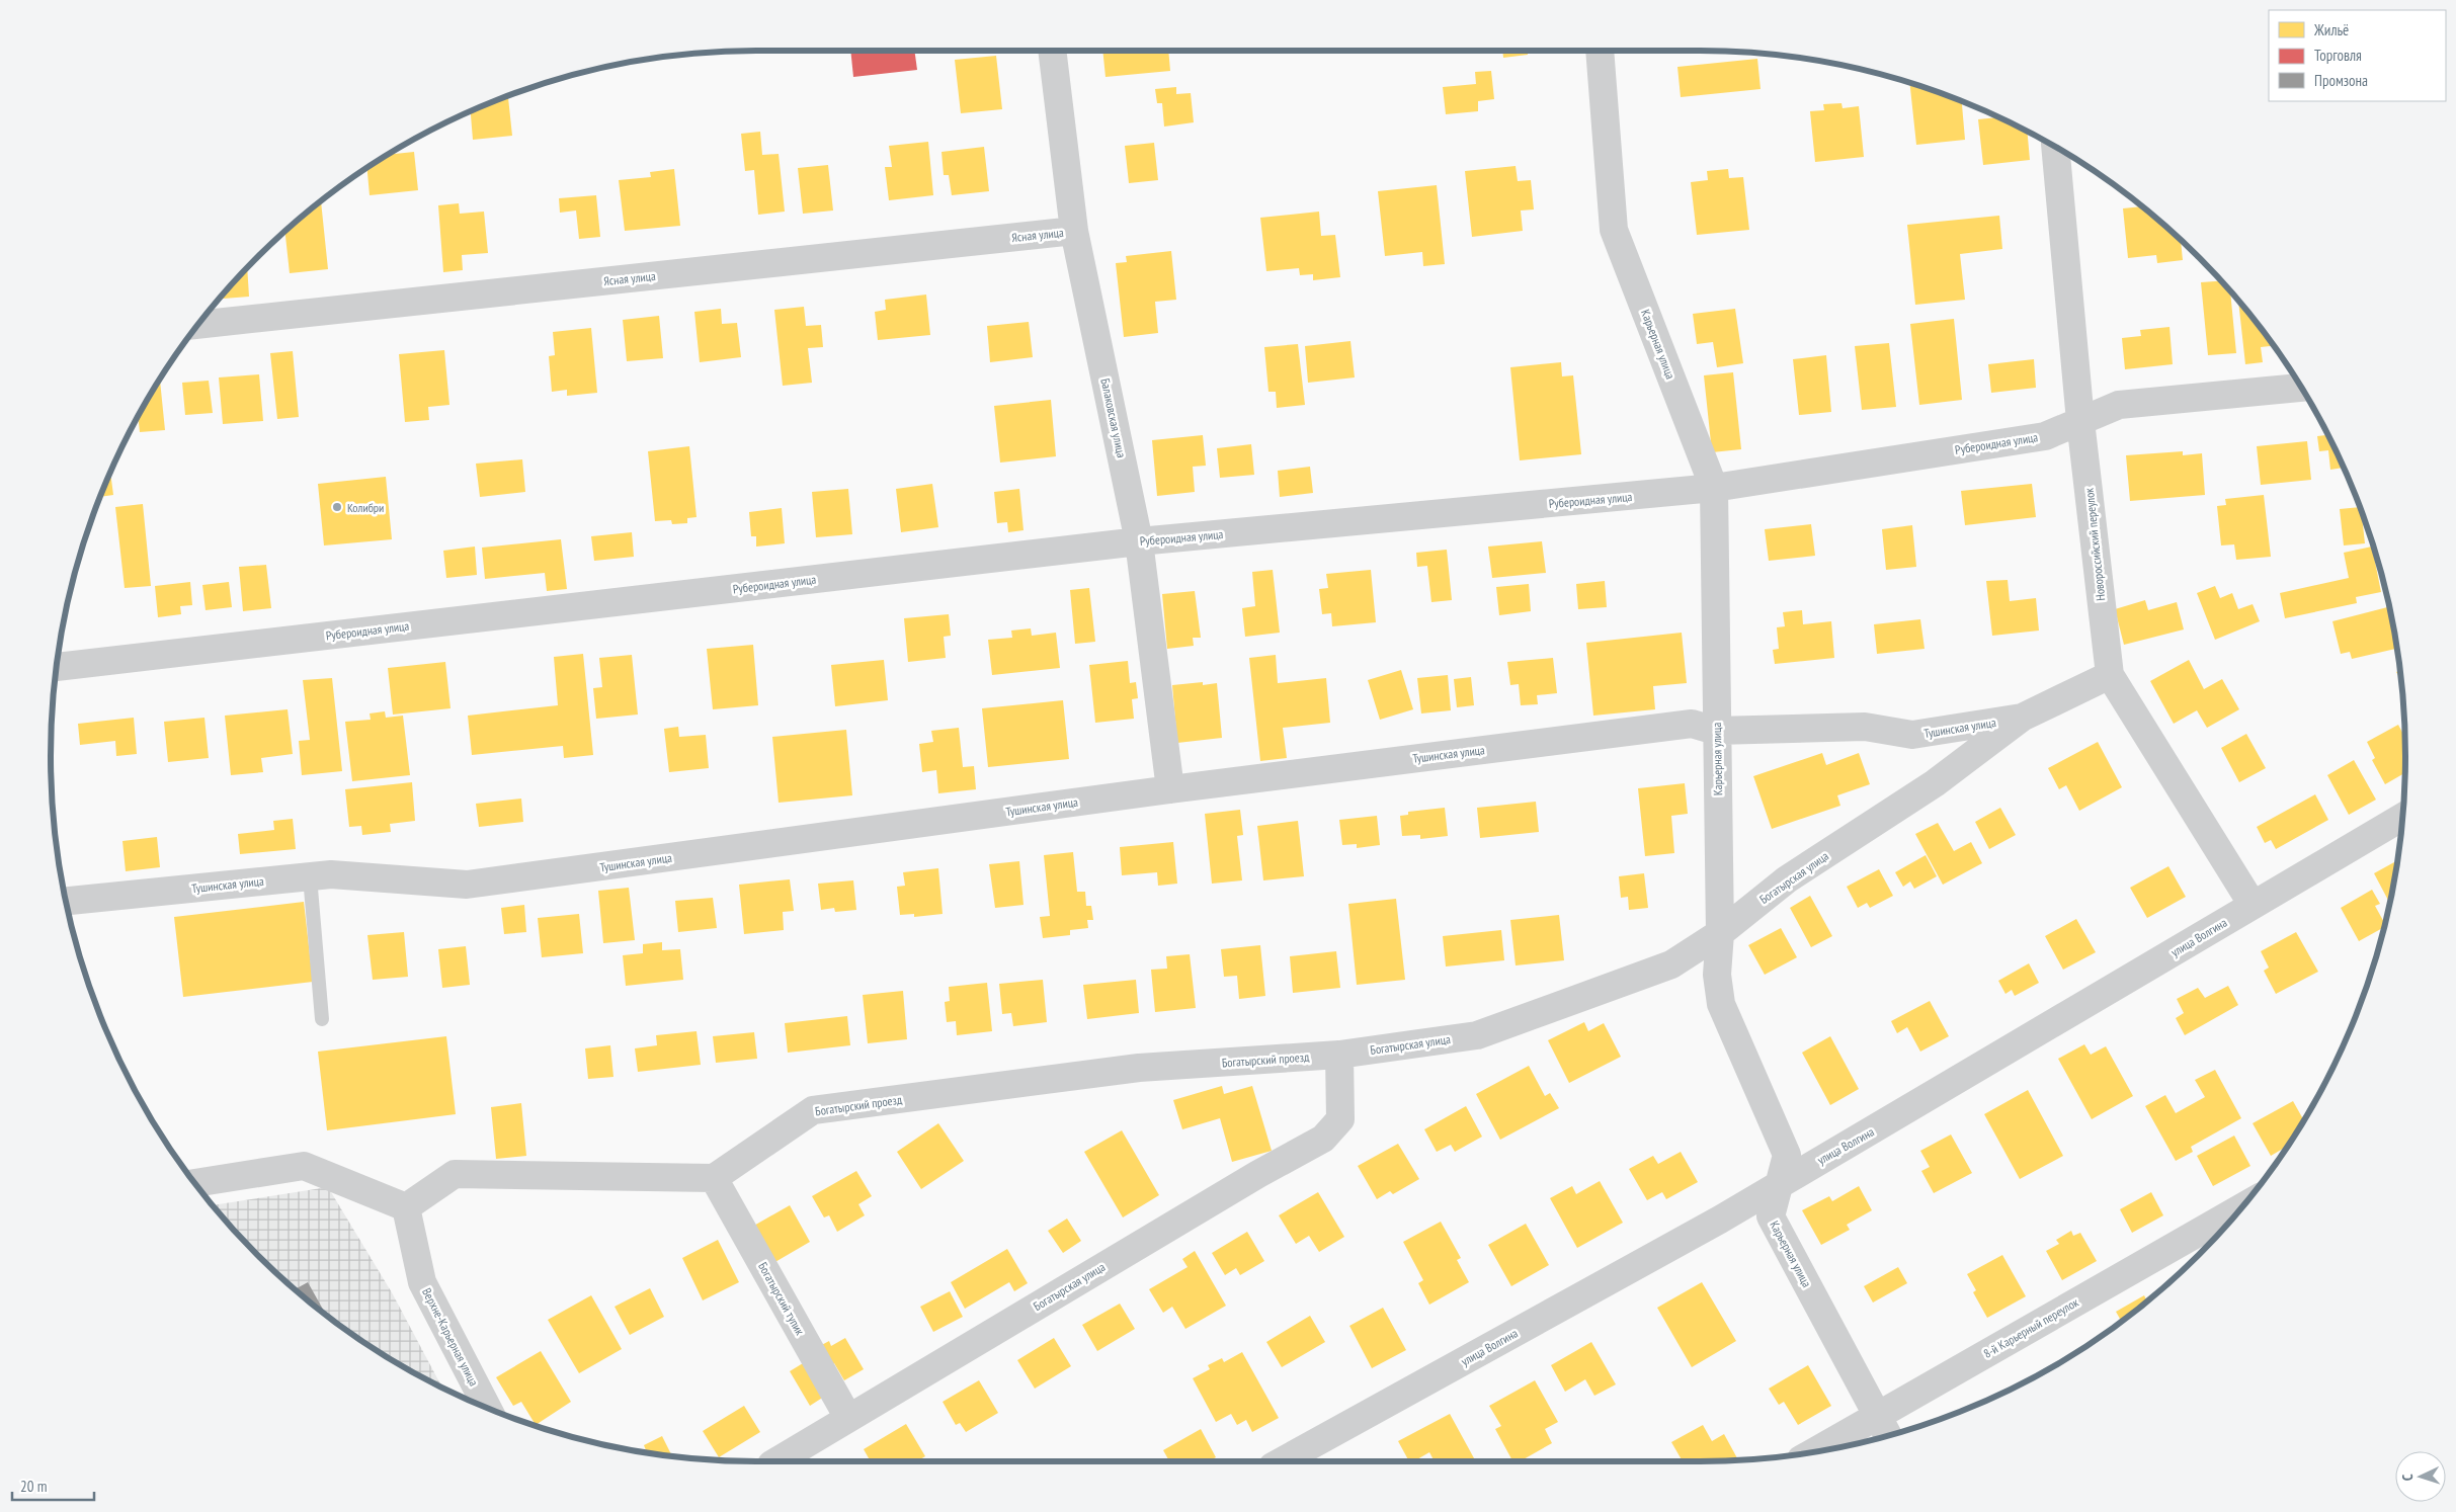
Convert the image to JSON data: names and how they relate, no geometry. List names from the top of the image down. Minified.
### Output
{"streets":{"street":["Ясная улица","Карьерная улица","Балаковская улица","Рубероидная улица","Новороссийский переулок","Тушинская улица","Богатырская улица","улица Волгина","Богатырский проезд","Богатырский тупик","8-й Карьерный переулок","Верхне-Карьерная улица"]},"crossings":[["Ясная улица","Балаковская улица"],["Карьерная улица","Рубероидная улица"],["Карьерная улица","Тушинская улица"],["Карьерная улица","Богатырская улица"],["Карьерная улица","улица Волгина"],["Карьерная улица","8-й Карьерный переулок"],["Балаковская улица","Рубероидная улица"],["Балаковская улица","Тушинская улица"],["Рубероидная улица","Новороссийский переулок"],["Новороссийский переулок","Богатырская улица"],["Новороссийский переулок","улица Волгина"],["Тушинская улица","Богатырская улица"],["Богатырская улица","Богатырский проезд"],["Богатырская улица","Богатырский тупик"],["Богатырский проезд","Богатырский тупик"]],"places":["Колибри"],"legend":["Жильё","Торговля","Промзона"],"scale_bar":"20 m","north":"left"}
